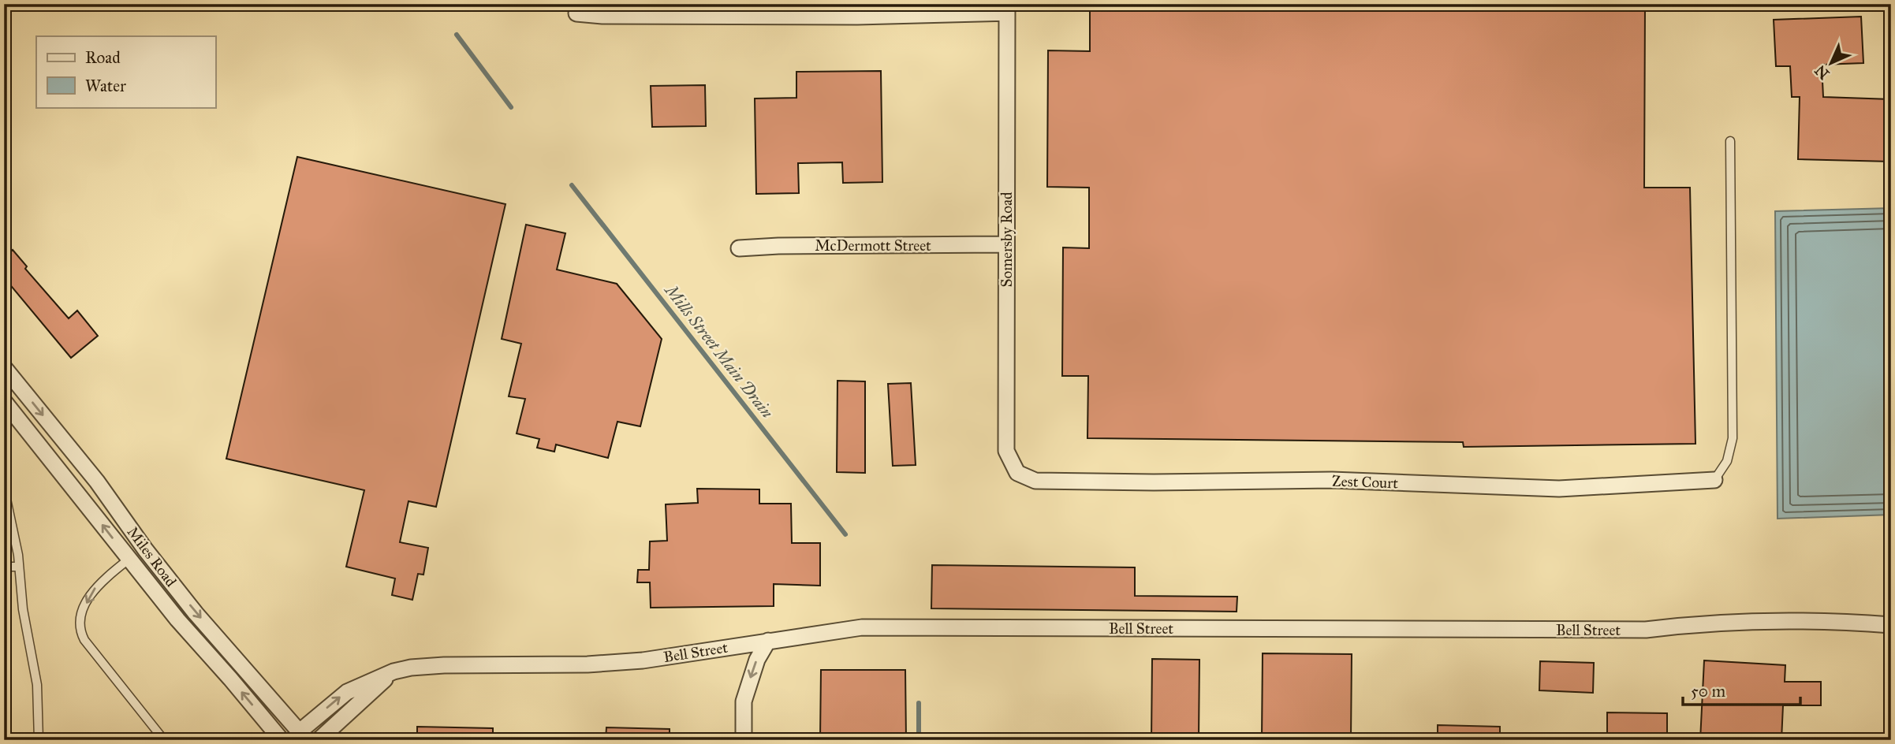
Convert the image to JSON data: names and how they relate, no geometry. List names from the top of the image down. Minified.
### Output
{"streets":{"street":["Somersby Road","McDermott Street","Zest Court","Miles Road","Bell Street"]},"crossings":[["Somersby Road","McDermott Street"],["Somersby Road","Zest Court"],["Miles Road","Bell Street"]],"water":["Mills Street Main Drain"],"legend":["Road","Water"],"scale_bar":"50 m","north":"bottom left"}
